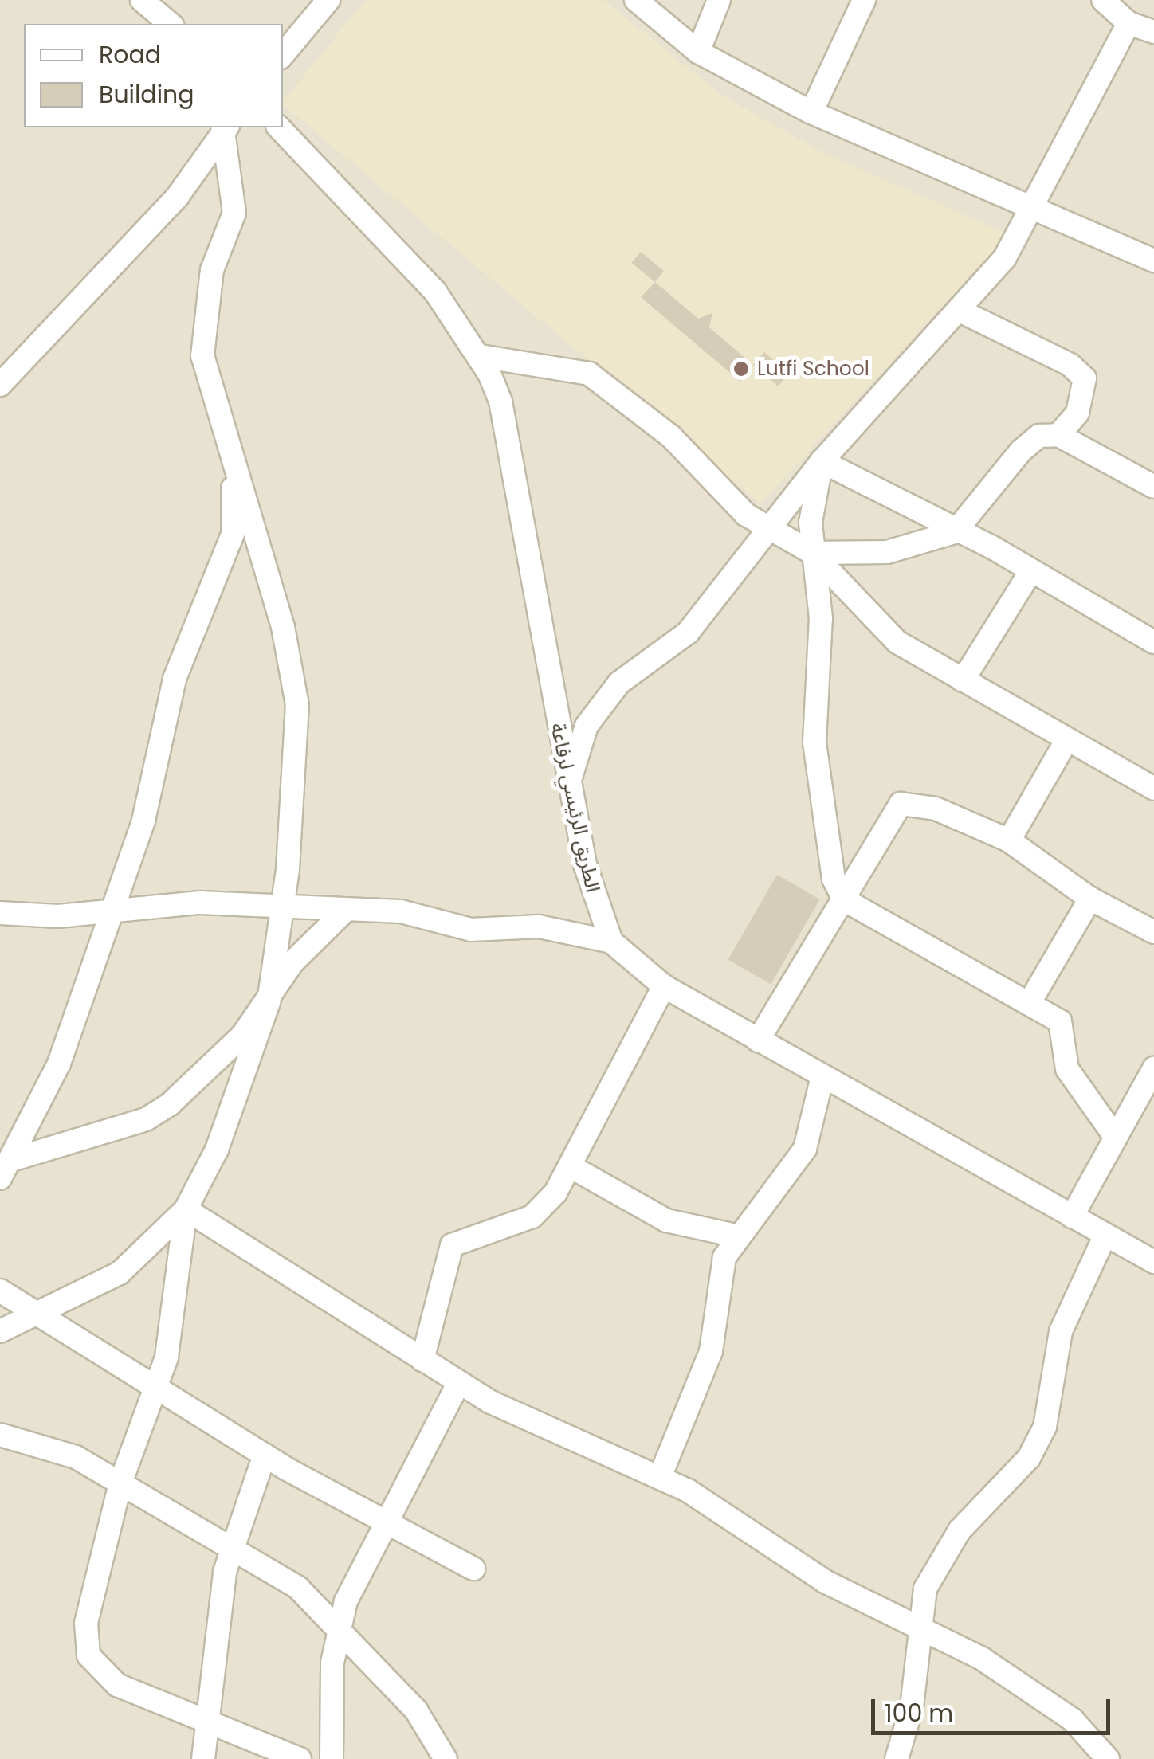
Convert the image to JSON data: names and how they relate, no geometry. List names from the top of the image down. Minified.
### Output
{"streets":{"street":["الطريق الرئيسي لرفاعة"]},"places":["Lutfi School"],"legend":["Road","Building"],"scale_bar":"100 m"}
